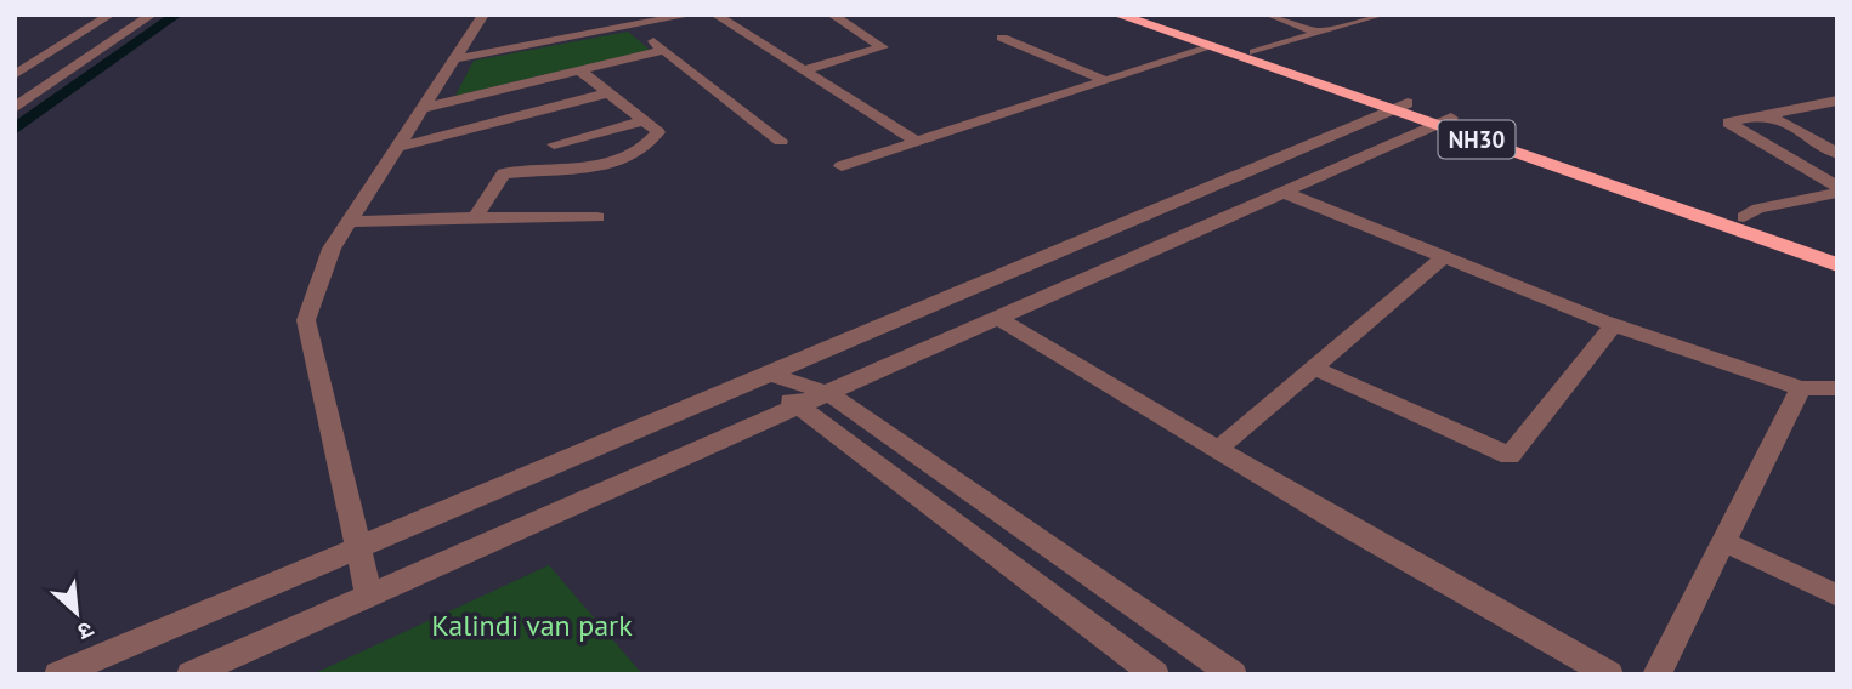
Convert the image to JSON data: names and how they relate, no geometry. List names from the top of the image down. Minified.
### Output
{"streets":{"highway":["NH30"]},"parks":["Kalindi van park"],"north":"bottom right"}
